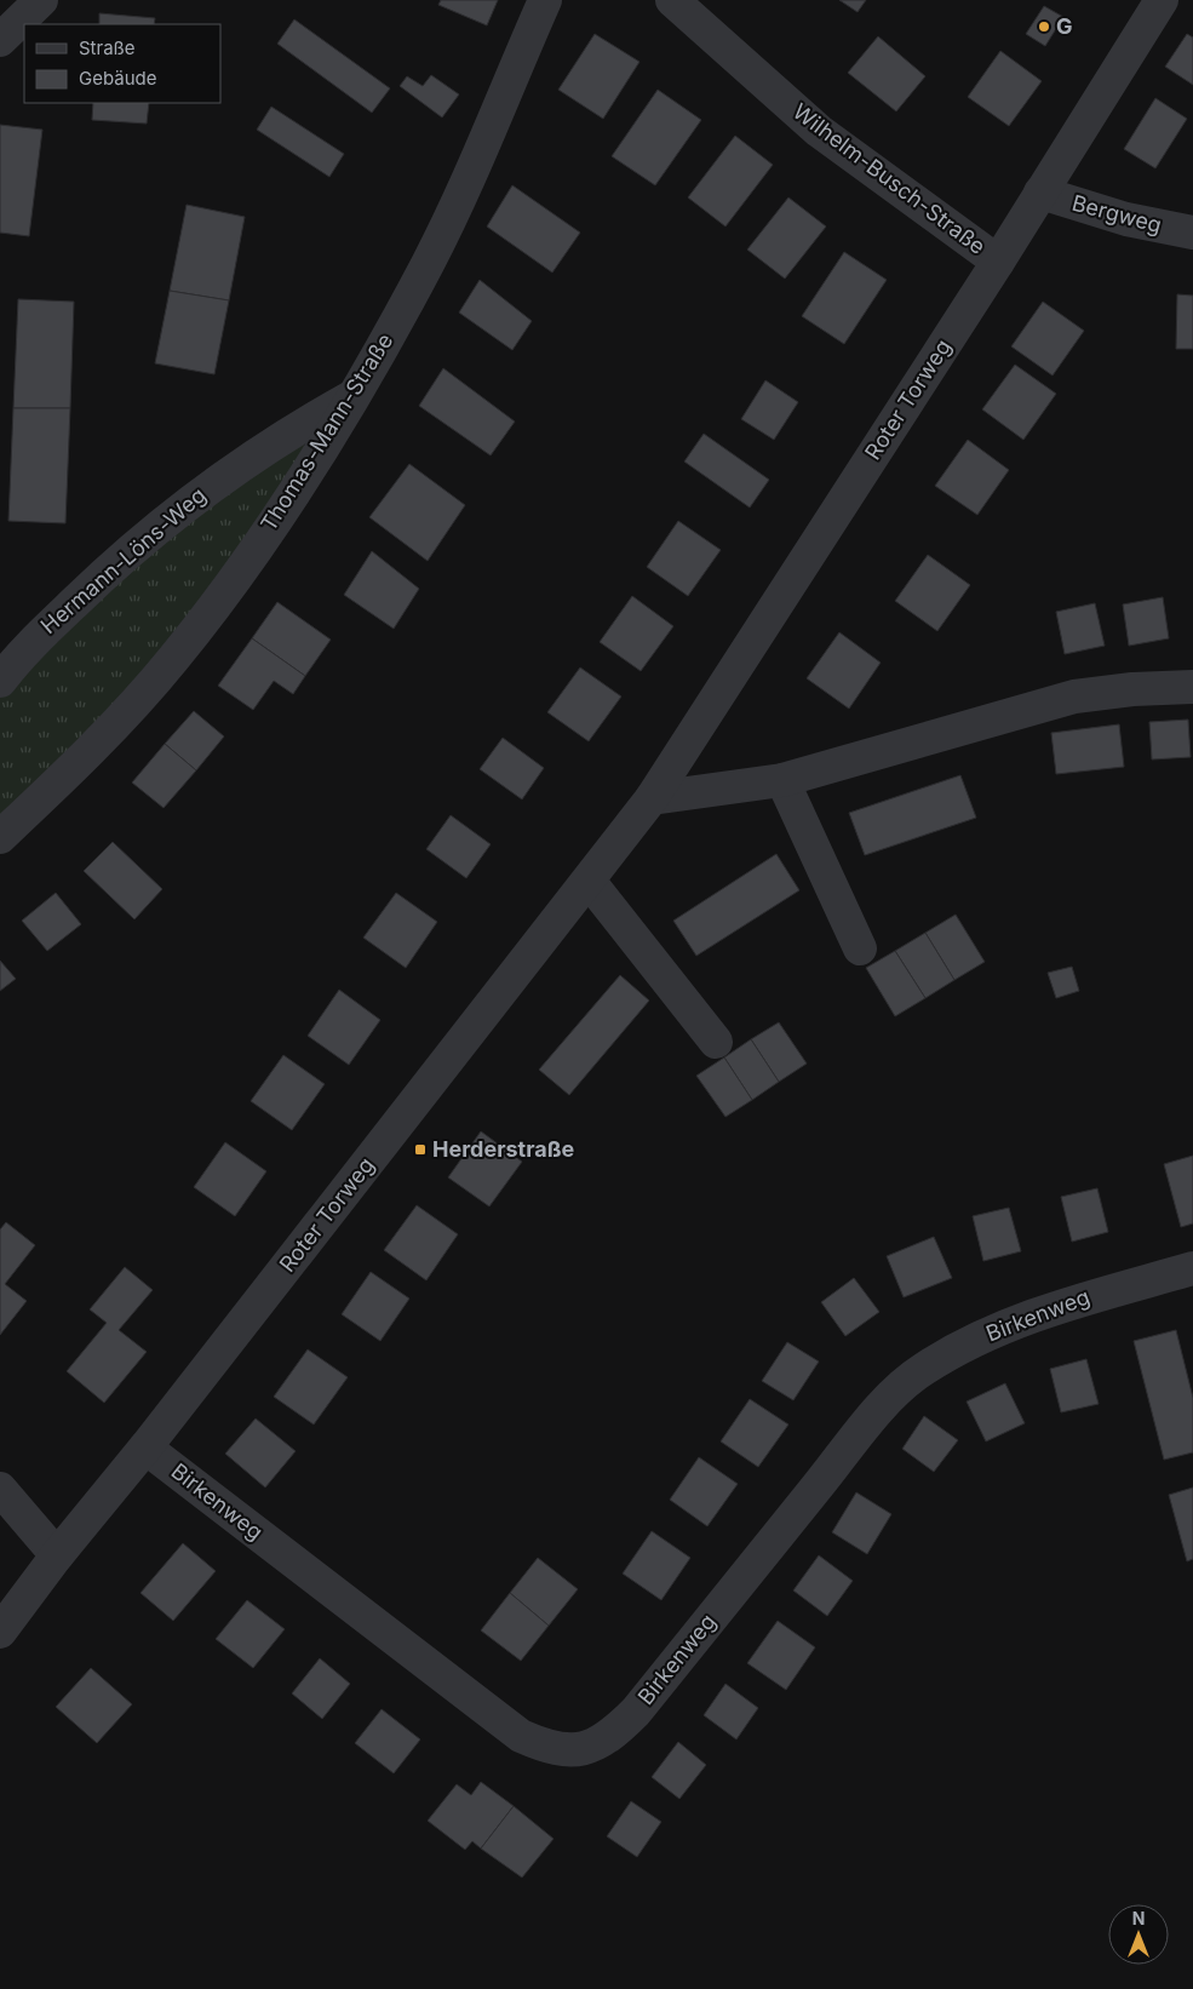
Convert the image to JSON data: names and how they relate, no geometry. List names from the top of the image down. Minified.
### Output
{"streets":{"street":["Wilhelm-Busch-Straße","Bergweg","Roter Torweg","Thomas-Mann-Straße","Hermann-Löns-Weg","Birkenweg"]},"crossings":[["Wilhelm-Busch-Straße","Roter Torweg"],["Bergweg","Roter Torweg"],["Roter Torweg","Birkenweg"],["Thomas-Mann-Straße","Hermann-Löns-Weg"]],"places":{"other":["G"],"transit":["Herderstraße"]},"legend":["Straße","Gebäude"],"north":"top"}
